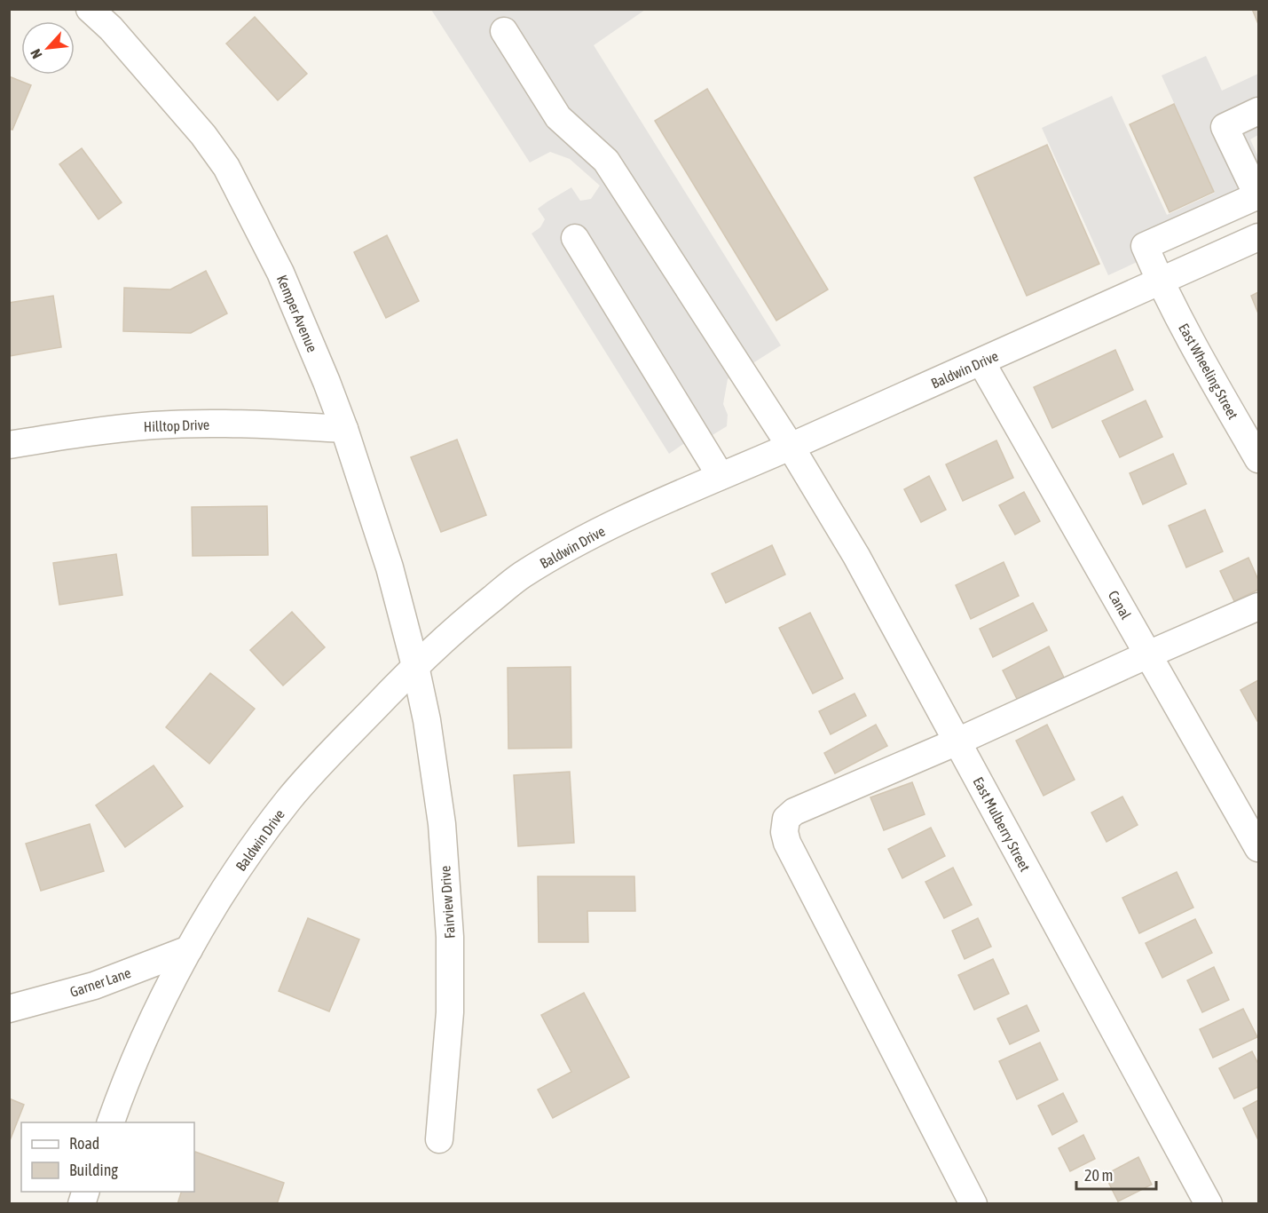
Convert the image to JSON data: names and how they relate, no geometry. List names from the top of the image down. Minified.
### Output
{"streets":{"street":["Kemper Avenue","Baldwin Drive","East Wheeling Street","Hilltop Drive","Canal","East Mulberry Street","Fairview Drive","Garner Lane"]},"crossings":[["Kemper Avenue","Baldwin Drive"],["Kemper Avenue","Hilltop Drive"],["Kemper Avenue","Fairview Drive"],["Baldwin Drive","East Wheeling Street"],["Baldwin Drive","Canal"],["Baldwin Drive","East Mulberry Street"],["Baldwin Drive","Fairview Drive"],["Baldwin Drive","Garner Lane"]],"legend":["Road","Building"],"scale_bar":"20 m","north":"bottom left"}
